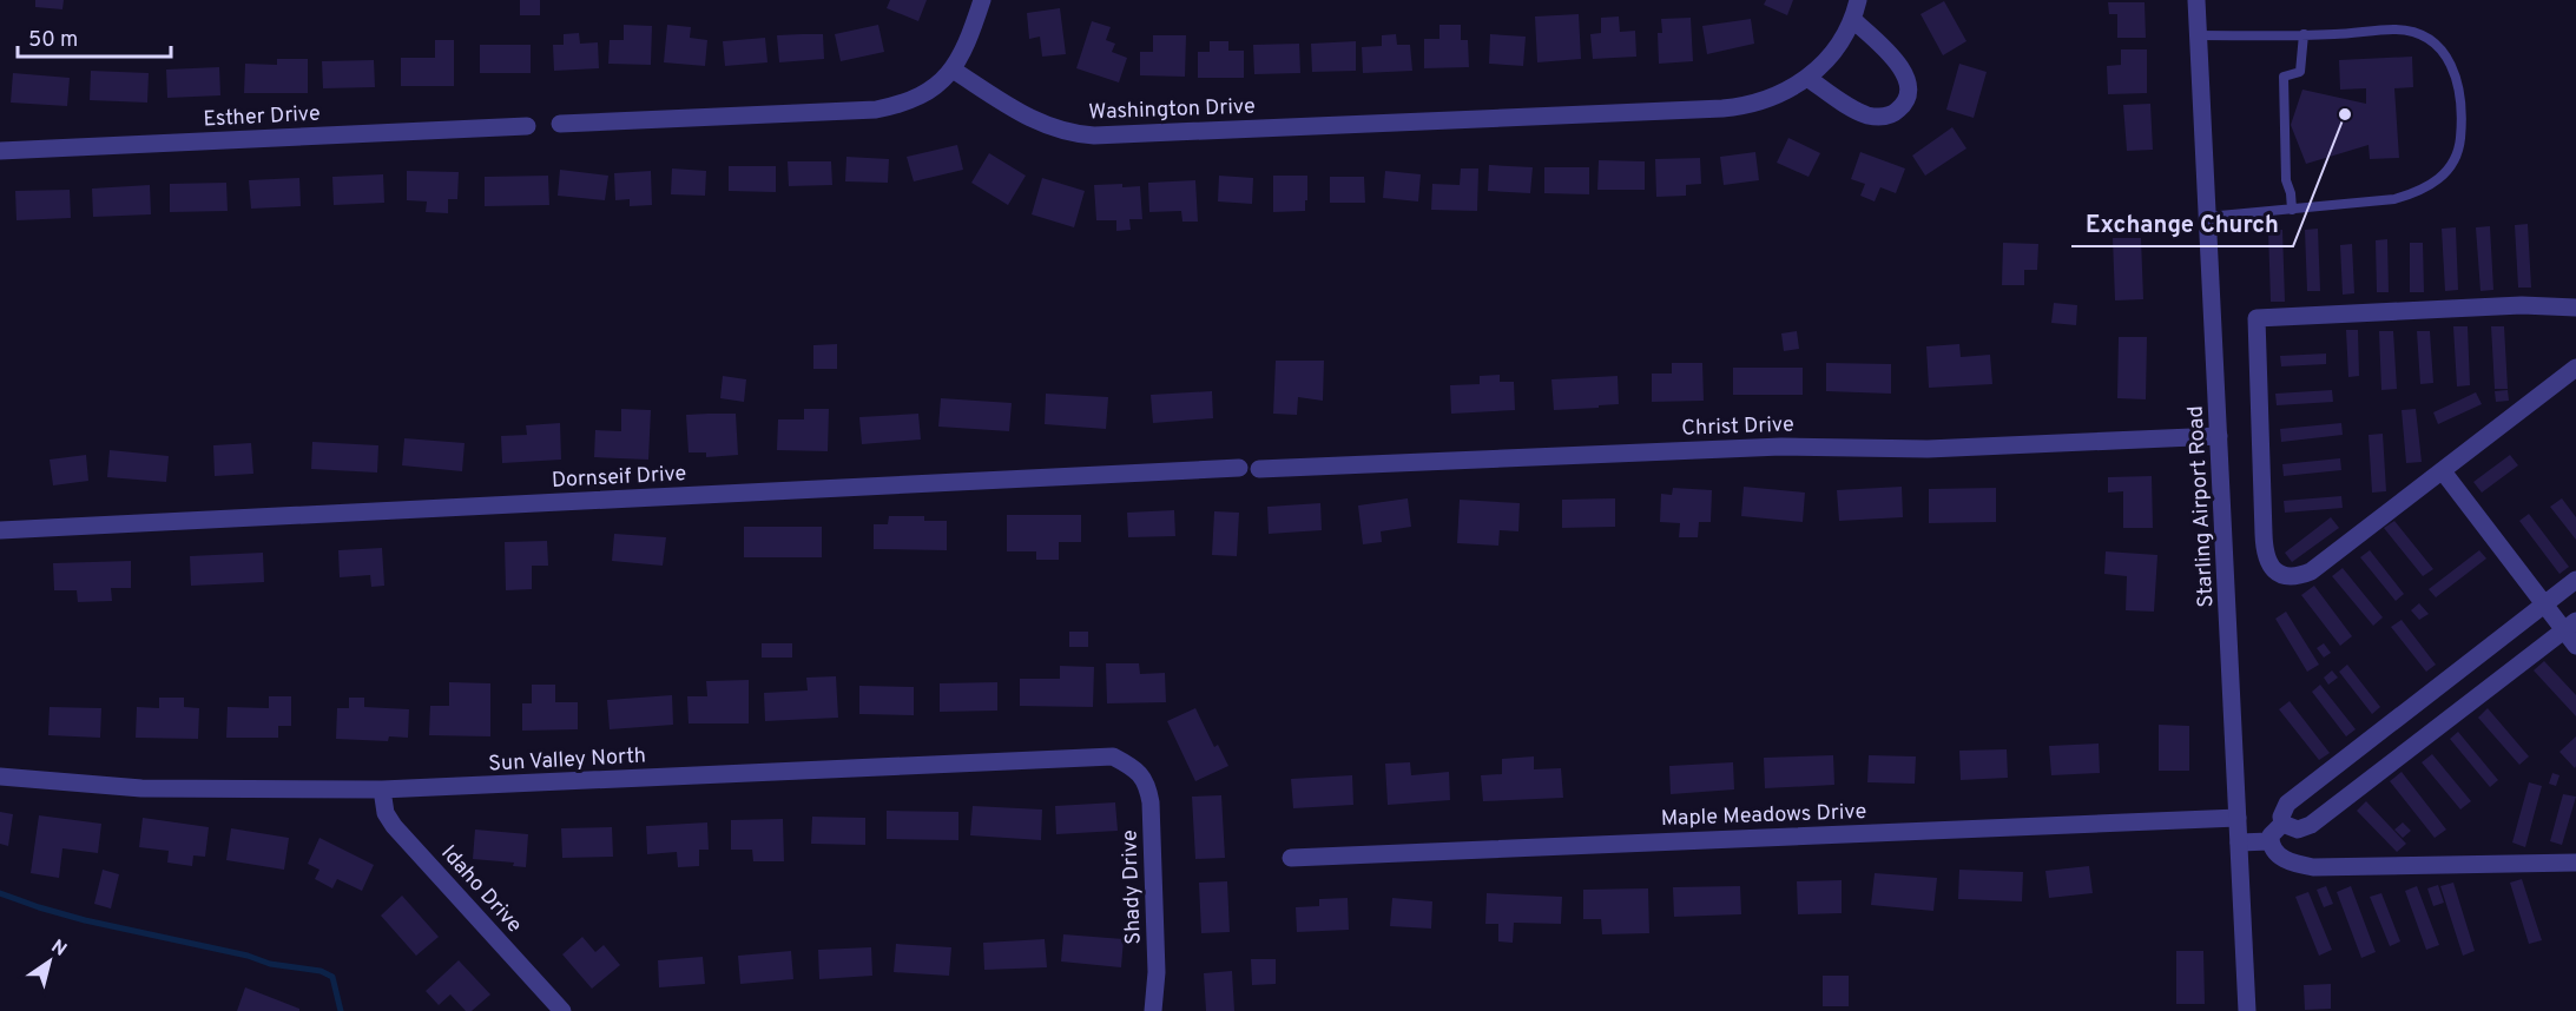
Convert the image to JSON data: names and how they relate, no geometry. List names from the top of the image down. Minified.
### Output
{"streets":{"street":["Washington Drive","Esther Drive","Christ Drive","Dornseif Drive","Starling Airport Road","Sun Valley North","Maple Meadows Drive","Shady Drive","Idaho Drive"]},"crossings":[["Christ Drive","Starling Airport Road"],["Starling Airport Road","Maple Meadows Drive"],["Sun Valley North","Shady Drive"],["Sun Valley North","Idaho Drive"]],"places":["Exchange Church"],"scale_bar":"50 m","north":"top right"}
